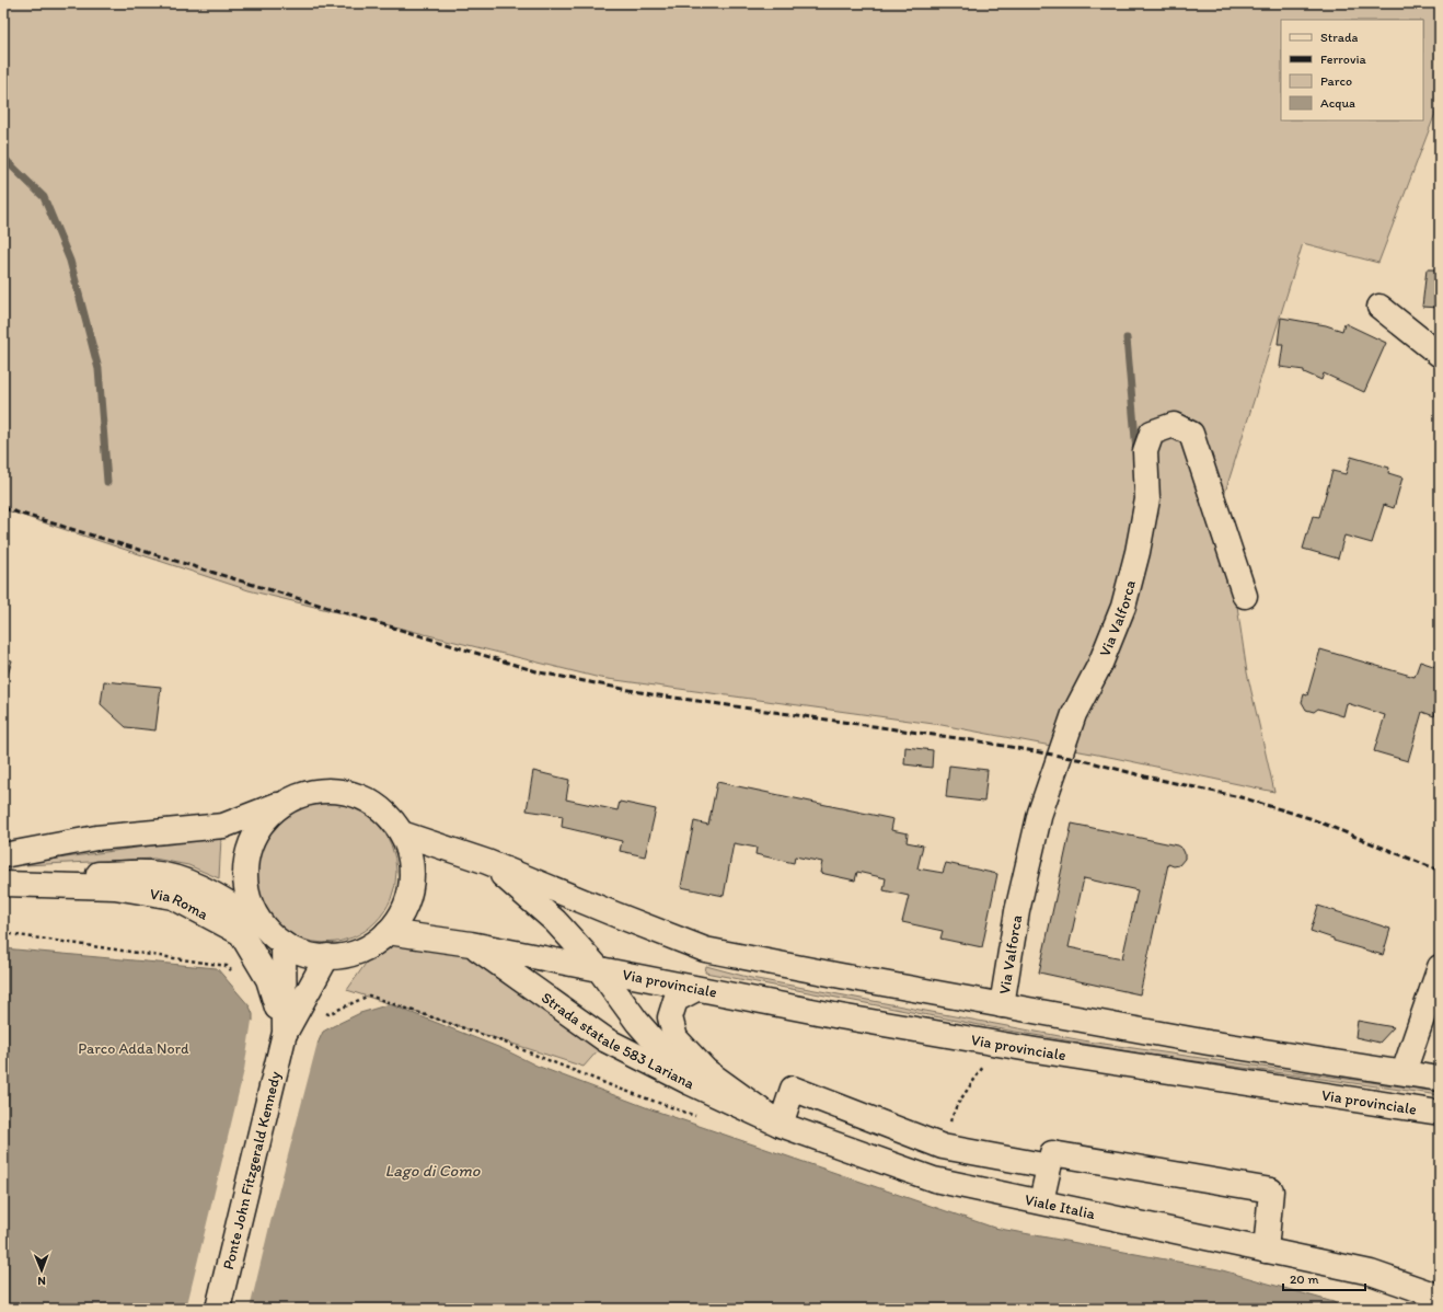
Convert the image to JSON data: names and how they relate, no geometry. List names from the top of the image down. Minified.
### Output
{"streets":{"main road":["Via Valforca","Via Roma","Via provinciale","Strada statale 583 Lariana","Ponte John Fitzgerald Kennedy","Viale Italia"]},"crossings":[["Via Roma","Ponte John Fitzgerald Kennedy"],["Via provinciale","Strada statale 583 Lariana"],["Strada statale 583 Lariana","Viale Italia"]],"water":["Lago di Como"],"parks":["Parco Adda Nord"],"legend":["Strada","Ferrovia","Parco","Acqua"],"scale_bar":"20 m","north":"bottom"}
